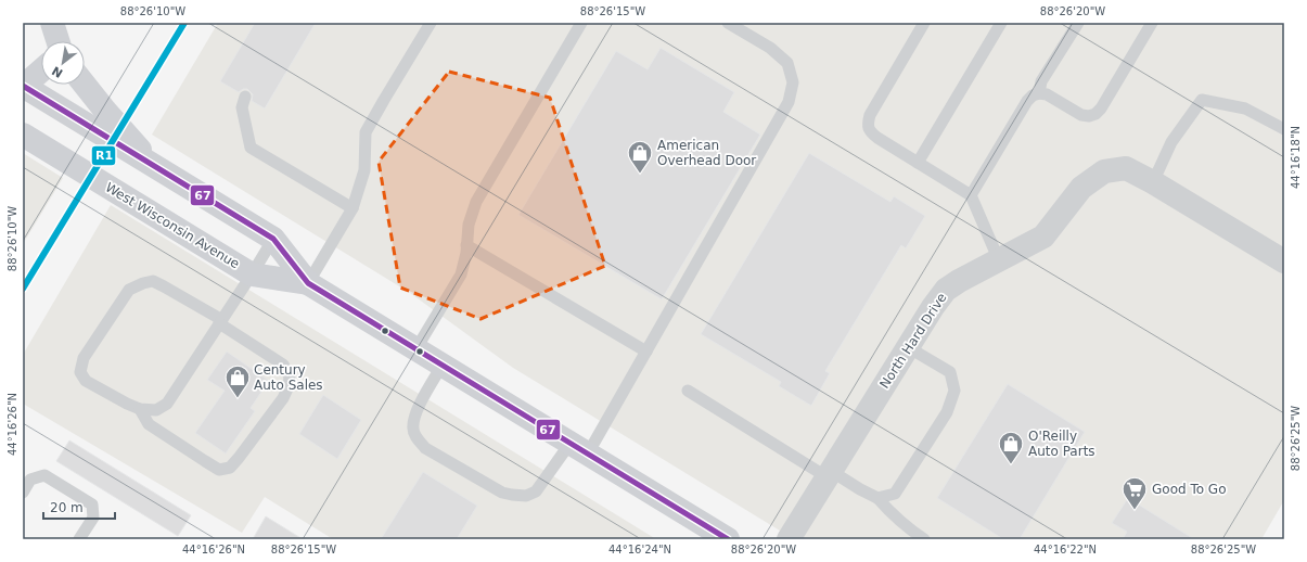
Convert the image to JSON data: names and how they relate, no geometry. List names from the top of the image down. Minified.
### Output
{"streets":{"main road":["West Wisconsin Avenue"],"street":["North Hard Drive"]},"places":{"shop":["American Overhead Door","Century Auto Sales","O'Reilly Auto Parts"],"supermarket":["Good To Go"]},"lines":["transit line R1","transit line 67"],"scale_bar":"20 m","north":"bottom left","coordinates":["88°26'10\"W","88°26'15\"W","88°26'20\"W","44°16'18\"N","44°16'26\"N","88°26'25\"W","44°16'24\"N","44°16'22\"N"]}
